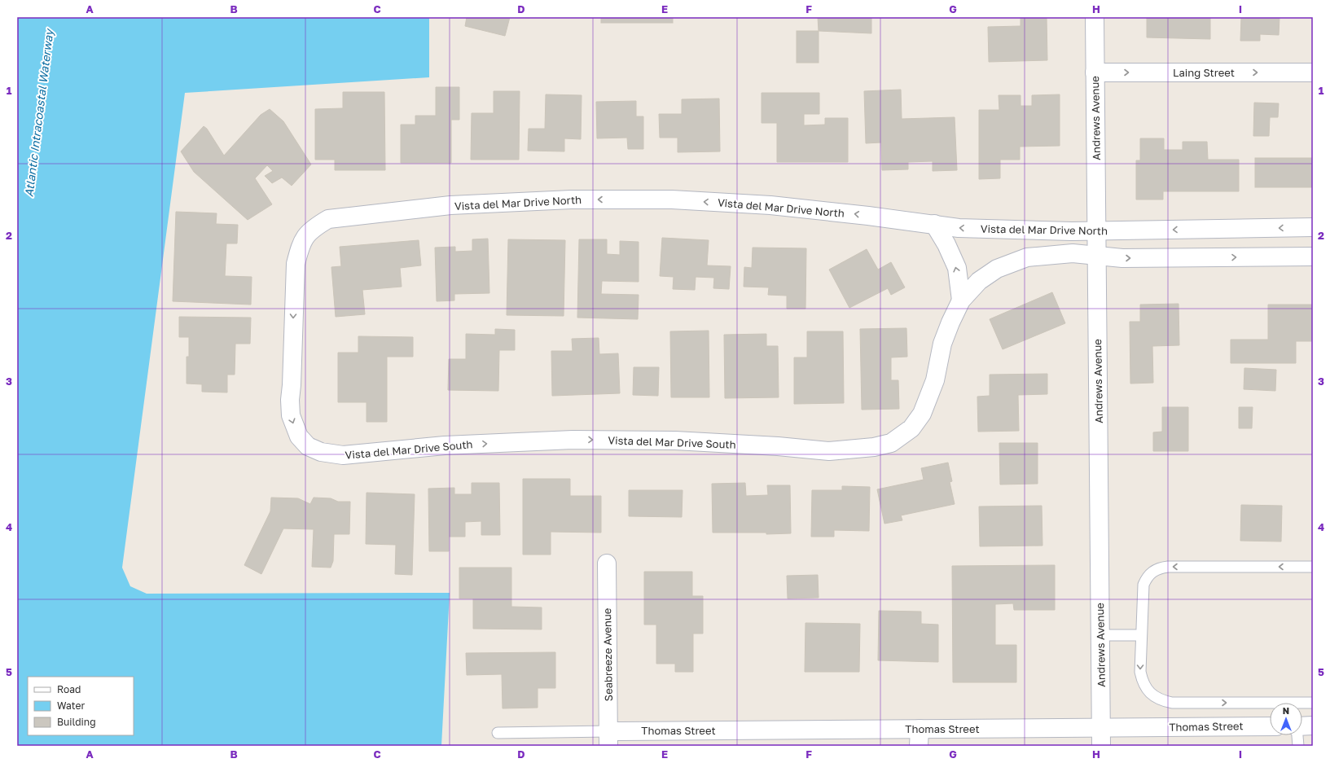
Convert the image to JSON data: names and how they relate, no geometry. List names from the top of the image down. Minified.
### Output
{"streets":{"street":["Laing Street","Andrews Avenue","Vista del Mar Drive North","Vista del Mar Drive South","Seabreeze Avenue","Thomas Street"]},"crossings":[["Laing Street","Andrews Avenue"],["Andrews Avenue","Vista del Mar Drive North"],["Andrews Avenue","Vista del Mar Drive South"],["Andrews Avenue","Thomas Street"],["Vista del Mar Drive North","Vista del Mar Drive South"],["Seabreeze Avenue","Thomas Street"]],"one_way":["Laing Street","Vista del Mar Drive North"],"water":["Atlantic Intracoastal Waterway"],"legend":["Road","Water","Building"],"north":"top","grid":{"columns":["A","B","C","D","E","F","G","H","I"],"rows":["1","2","3","4","5"]}}
